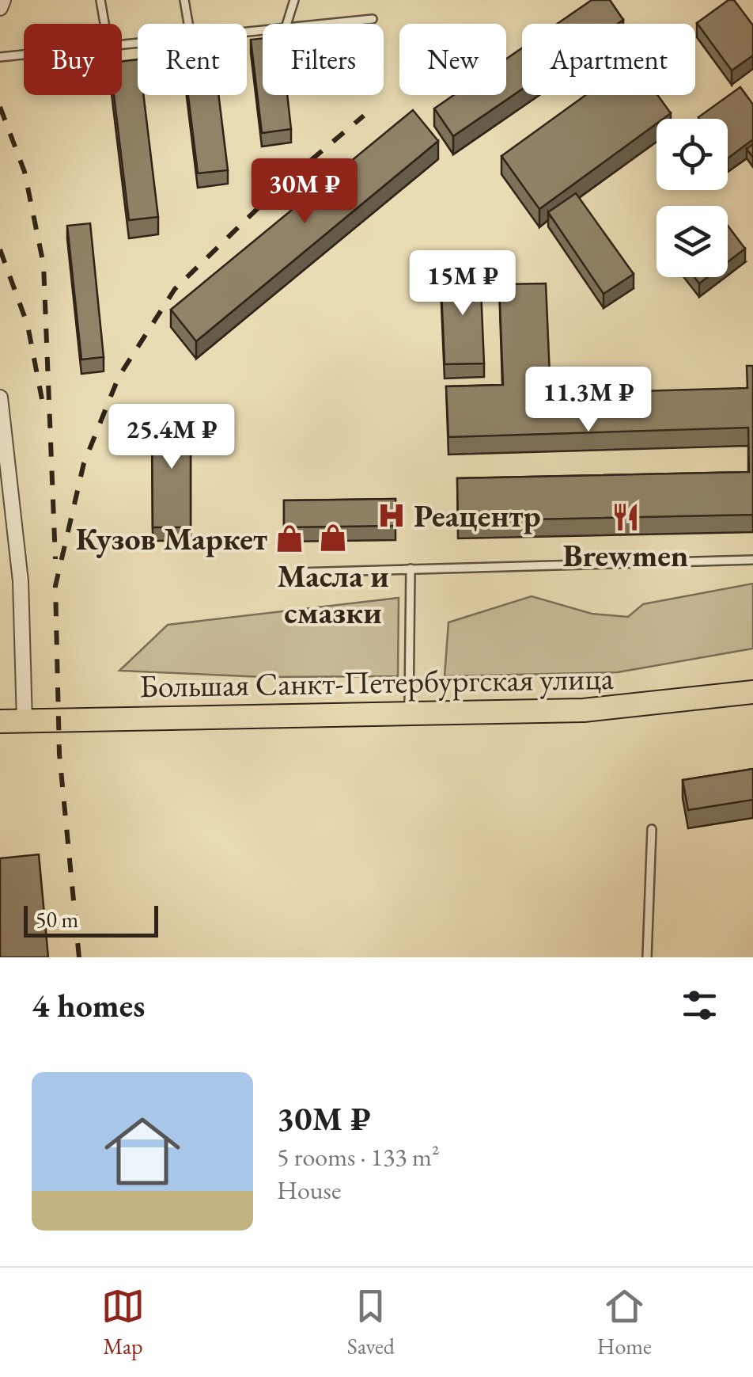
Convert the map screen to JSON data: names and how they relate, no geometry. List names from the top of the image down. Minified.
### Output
{"streets":{"main road":["Большая Санкт-Петербургская улица"]},"places":{"hospital":["Реацентр"],"restaurant":["Brewmen"],"shop":["Масла и смазки","Кузов Маркет"]},"scale_bar":"50 m","page":{"chip":["Buy","Rent","Filters","New","Apartment"],"price":["30M ₽","15M ₽","11.3M ₽","25.4M ₽"],"scale":"50 m","heading":"4 homes","list":[{"name":"30M ₽","note":"5 rooms · 133 m² · House"}],"tabs":["Map","Saved","Home"]}}
